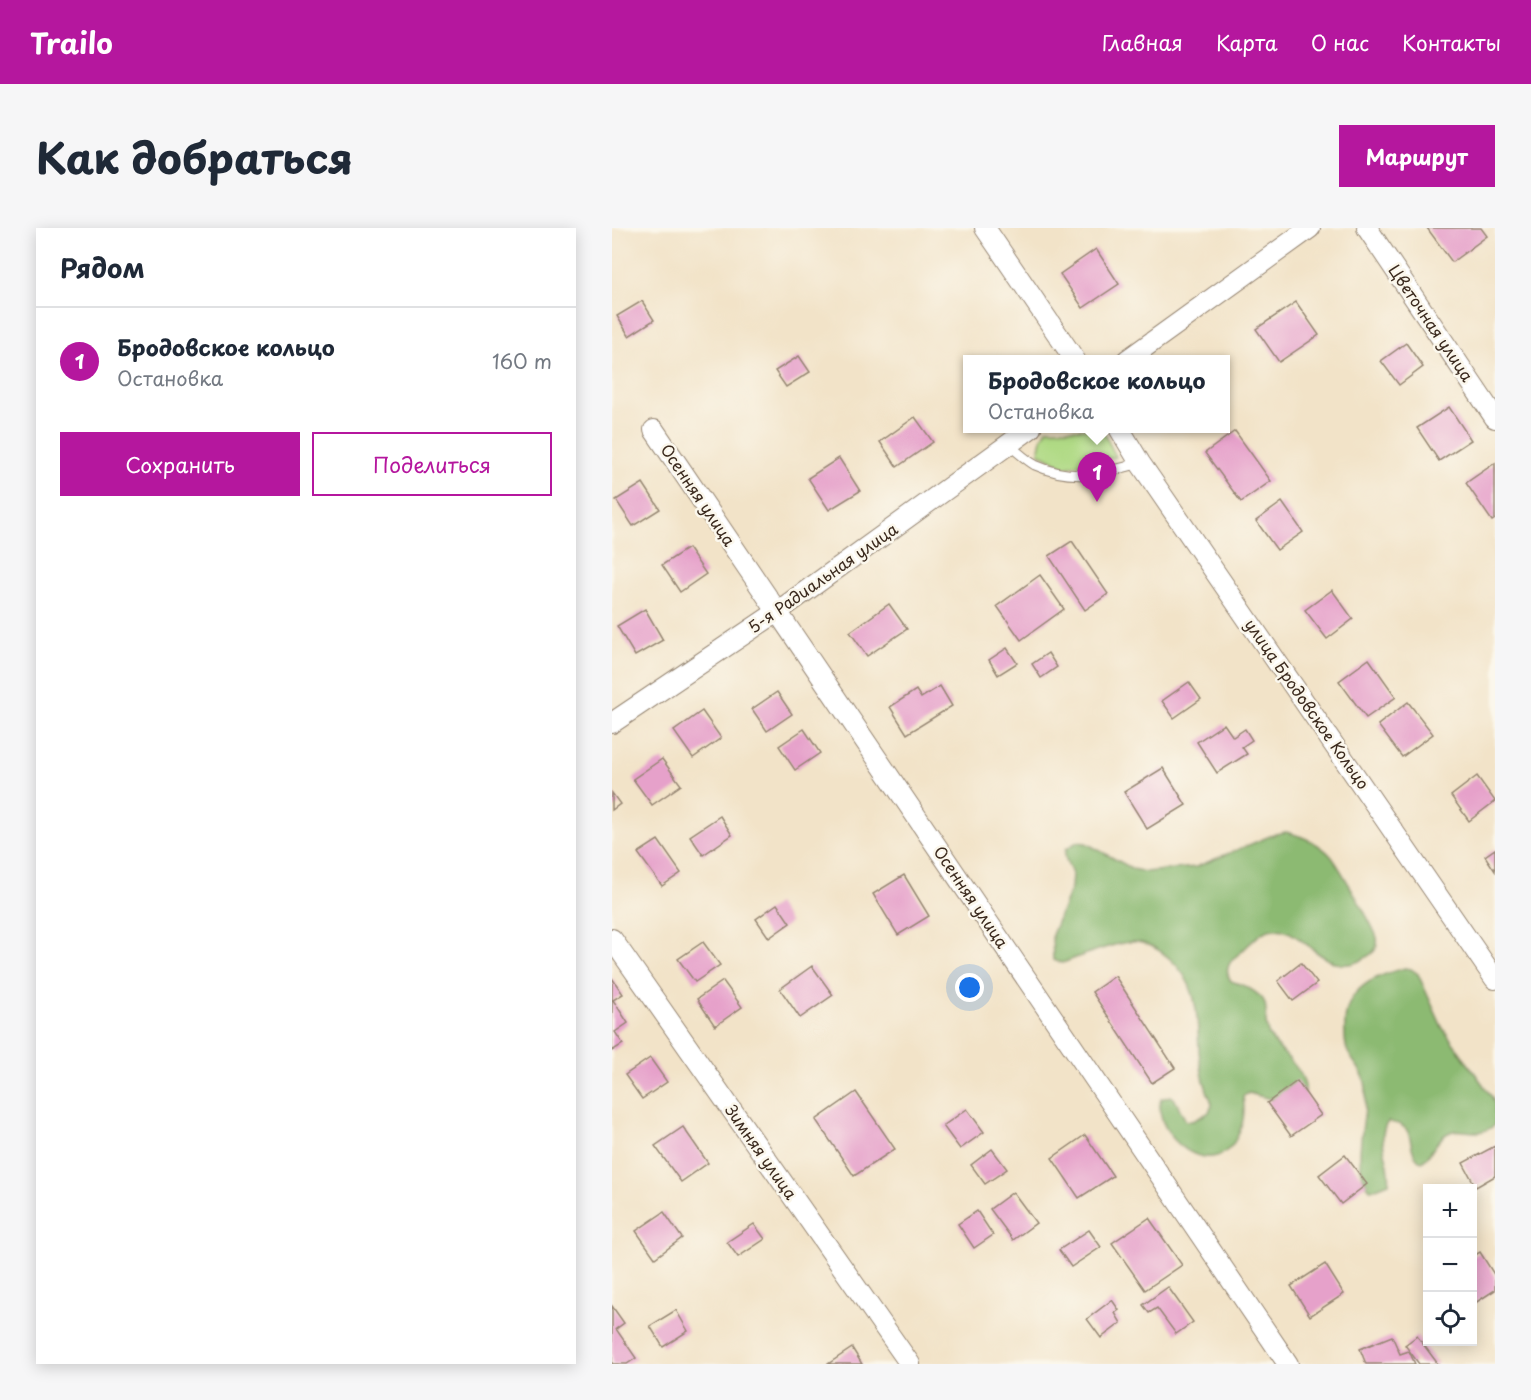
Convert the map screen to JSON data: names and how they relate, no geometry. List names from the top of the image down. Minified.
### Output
{"streets":{"street":["Цветочная улица","Осенняя улица","5-я Радиальная улица","улица Бродовское Кольцо","Зимняя улица"]},"crossings":[["Осенняя улица","5-я Радиальная улица"]],"page":{"header":"Trailo","nav":["Главная","Карта","О нас","Контакты"],"title":"Как добраться","buttons":["Маршрут",["Сохранить","Поделиться"]],"heading":"Рядом","list":[{"mark":"1","name":"Бродовское кольцо","note":"Остановка","value":"160 m"}],"popup":["Бродовское кольцо","Остановка"],"pins":"1","map_buttons":["+","−"]}}
